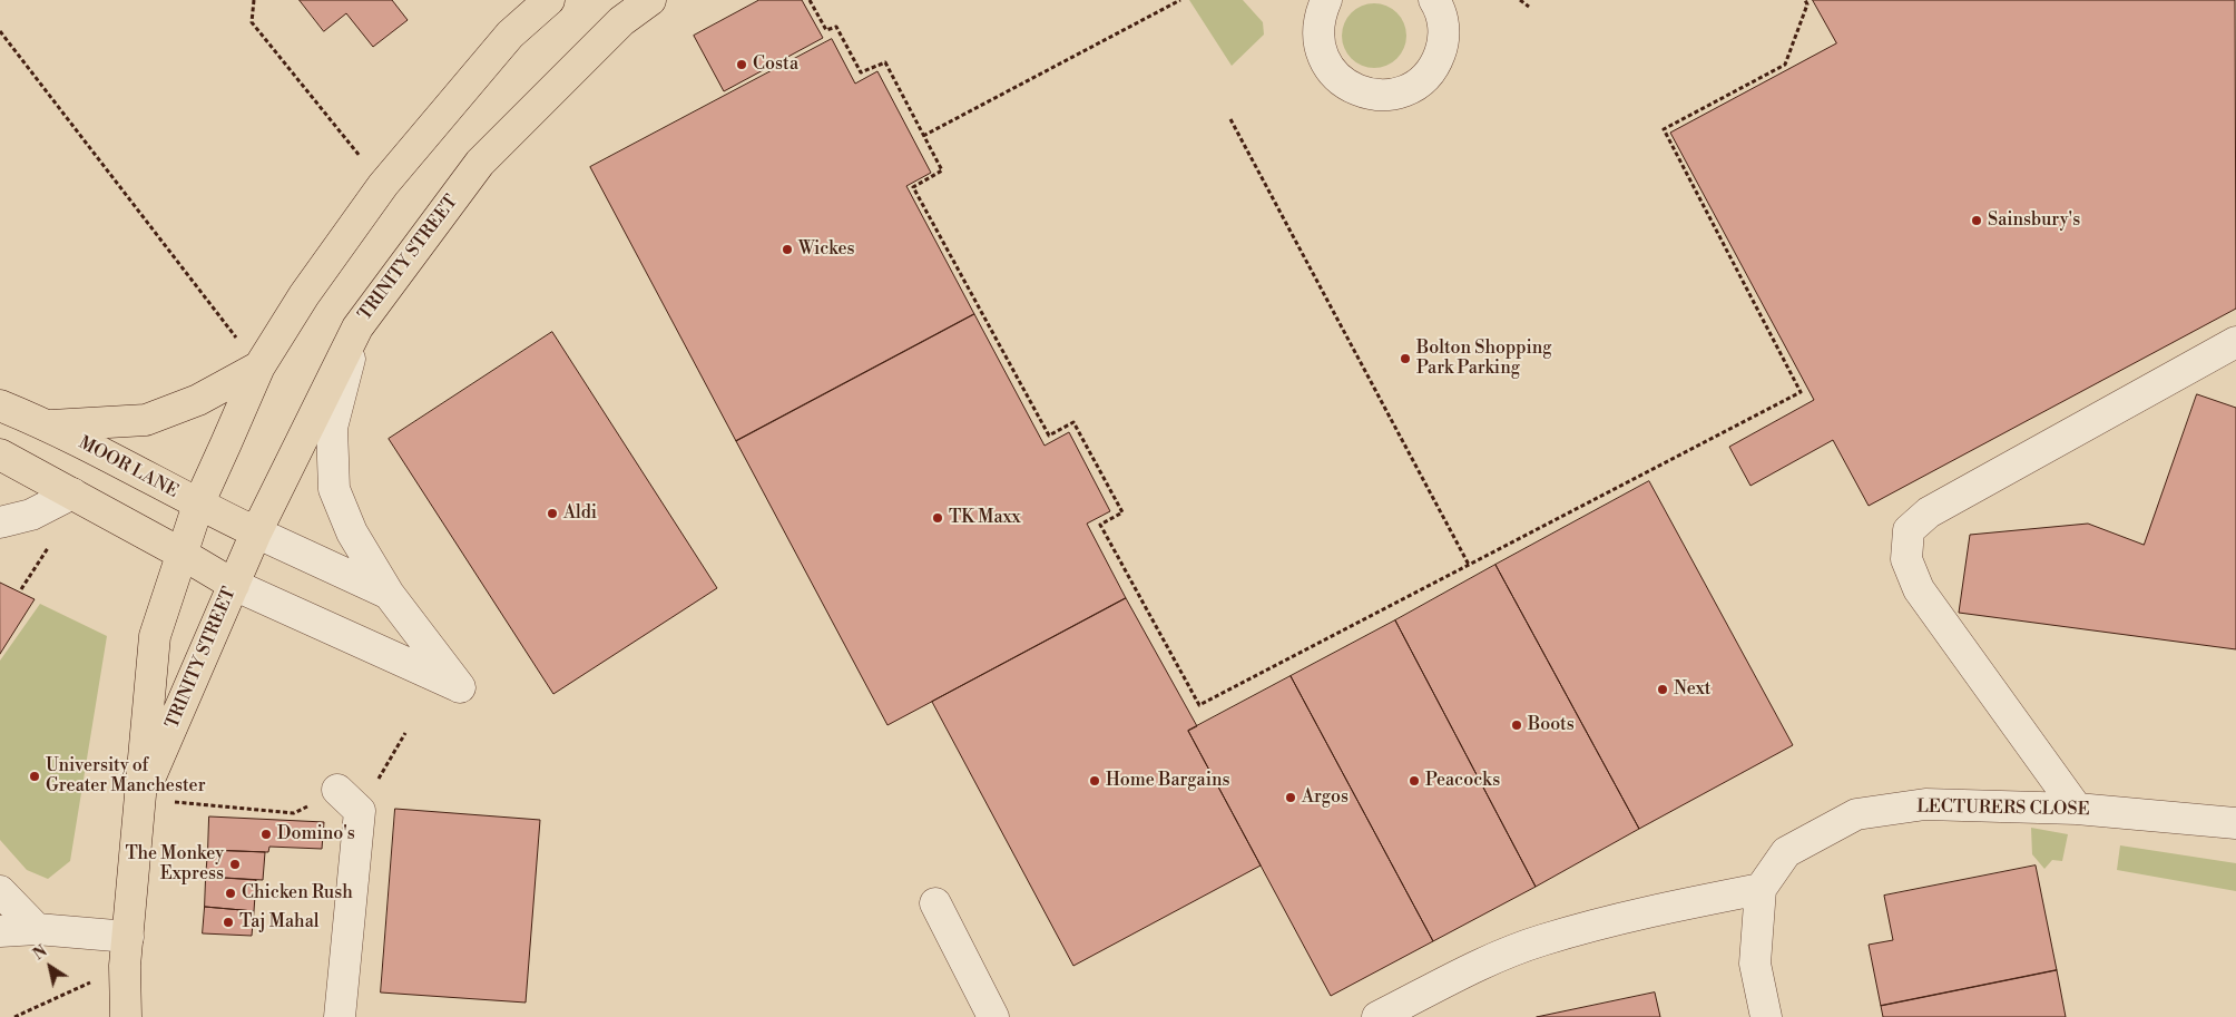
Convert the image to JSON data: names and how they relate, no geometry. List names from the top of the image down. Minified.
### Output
{"streets":{"main road":["TRINITY STREET","MOOR LANE"],"street":["LECTURERS CLOSE"]},"crossings":[["TRINITY STREET","MOOR LANE"]],"places":["Costa","Sainsbury's","Wickes","Bolton Shopping Park Parking","Aldi","TK Maxx","Next","Boots","University of Greater Manchester","Home Bargains","Peacocks","Argos","Domino's","The Monkey Express","Chicken Rush","Taj Mahal"],"north":"top left"}
